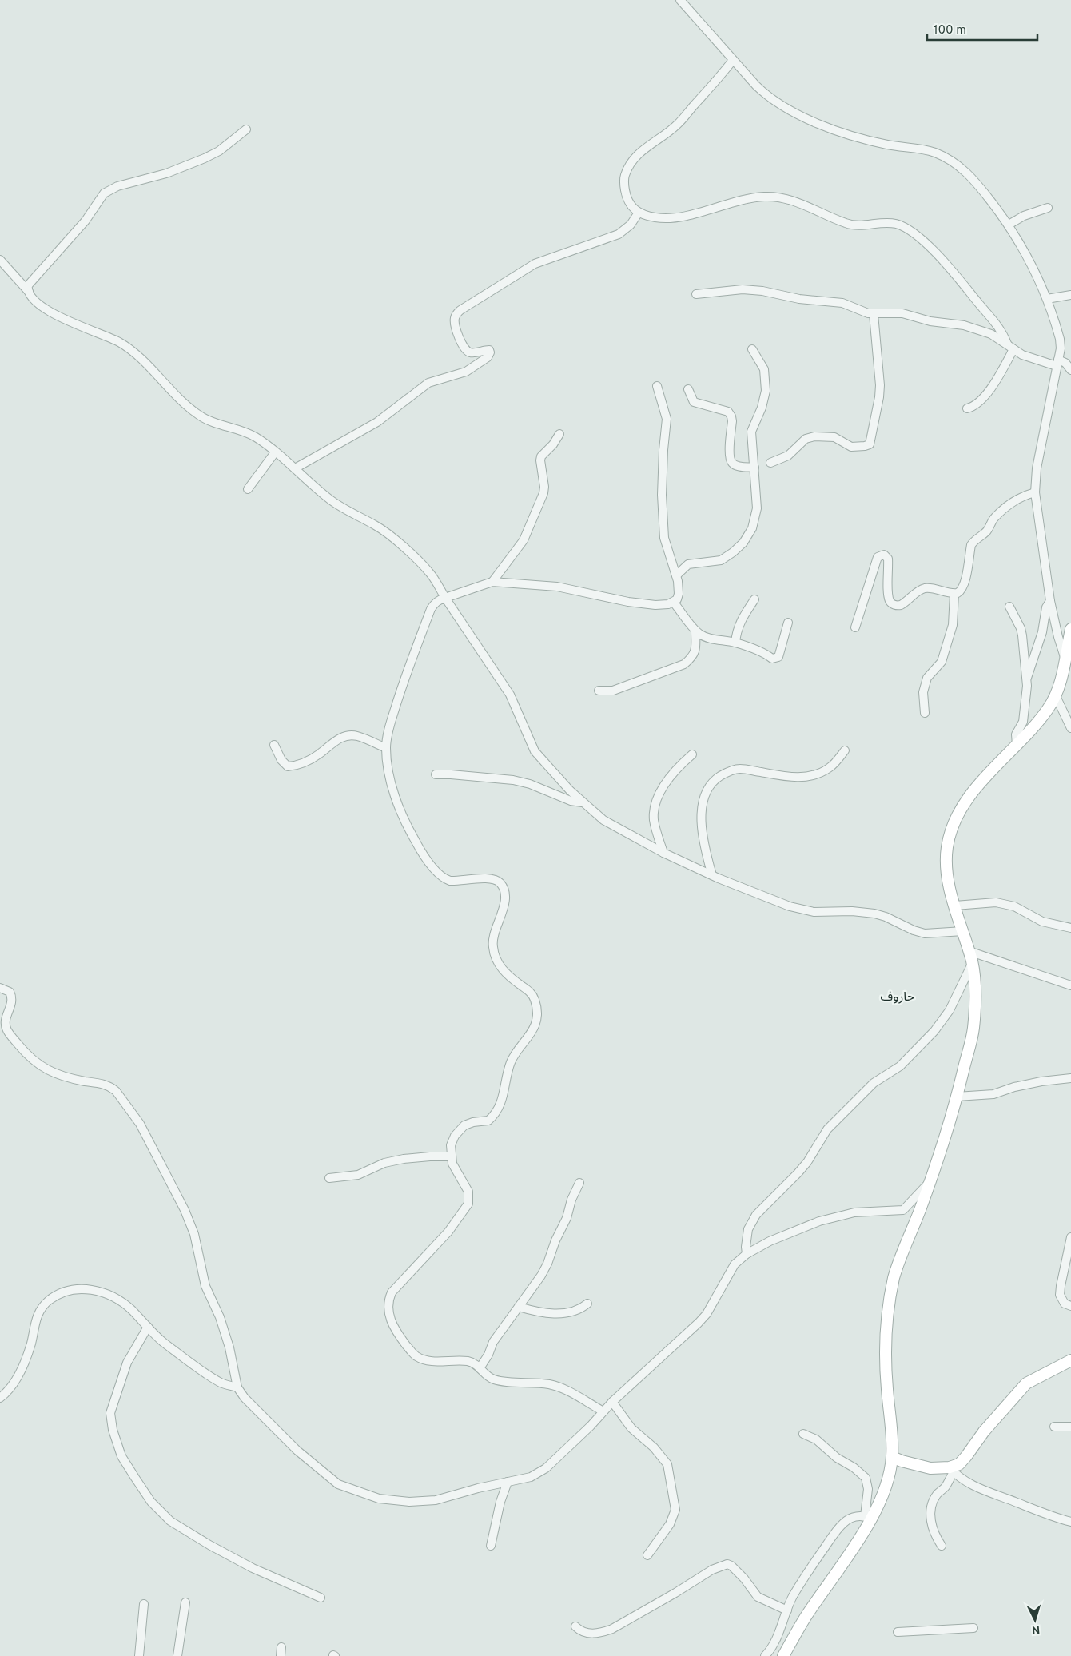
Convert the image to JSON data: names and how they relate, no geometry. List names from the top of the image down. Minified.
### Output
{"districts":["حاروف"],"scale_bar":"100 m","north":"bottom"}
